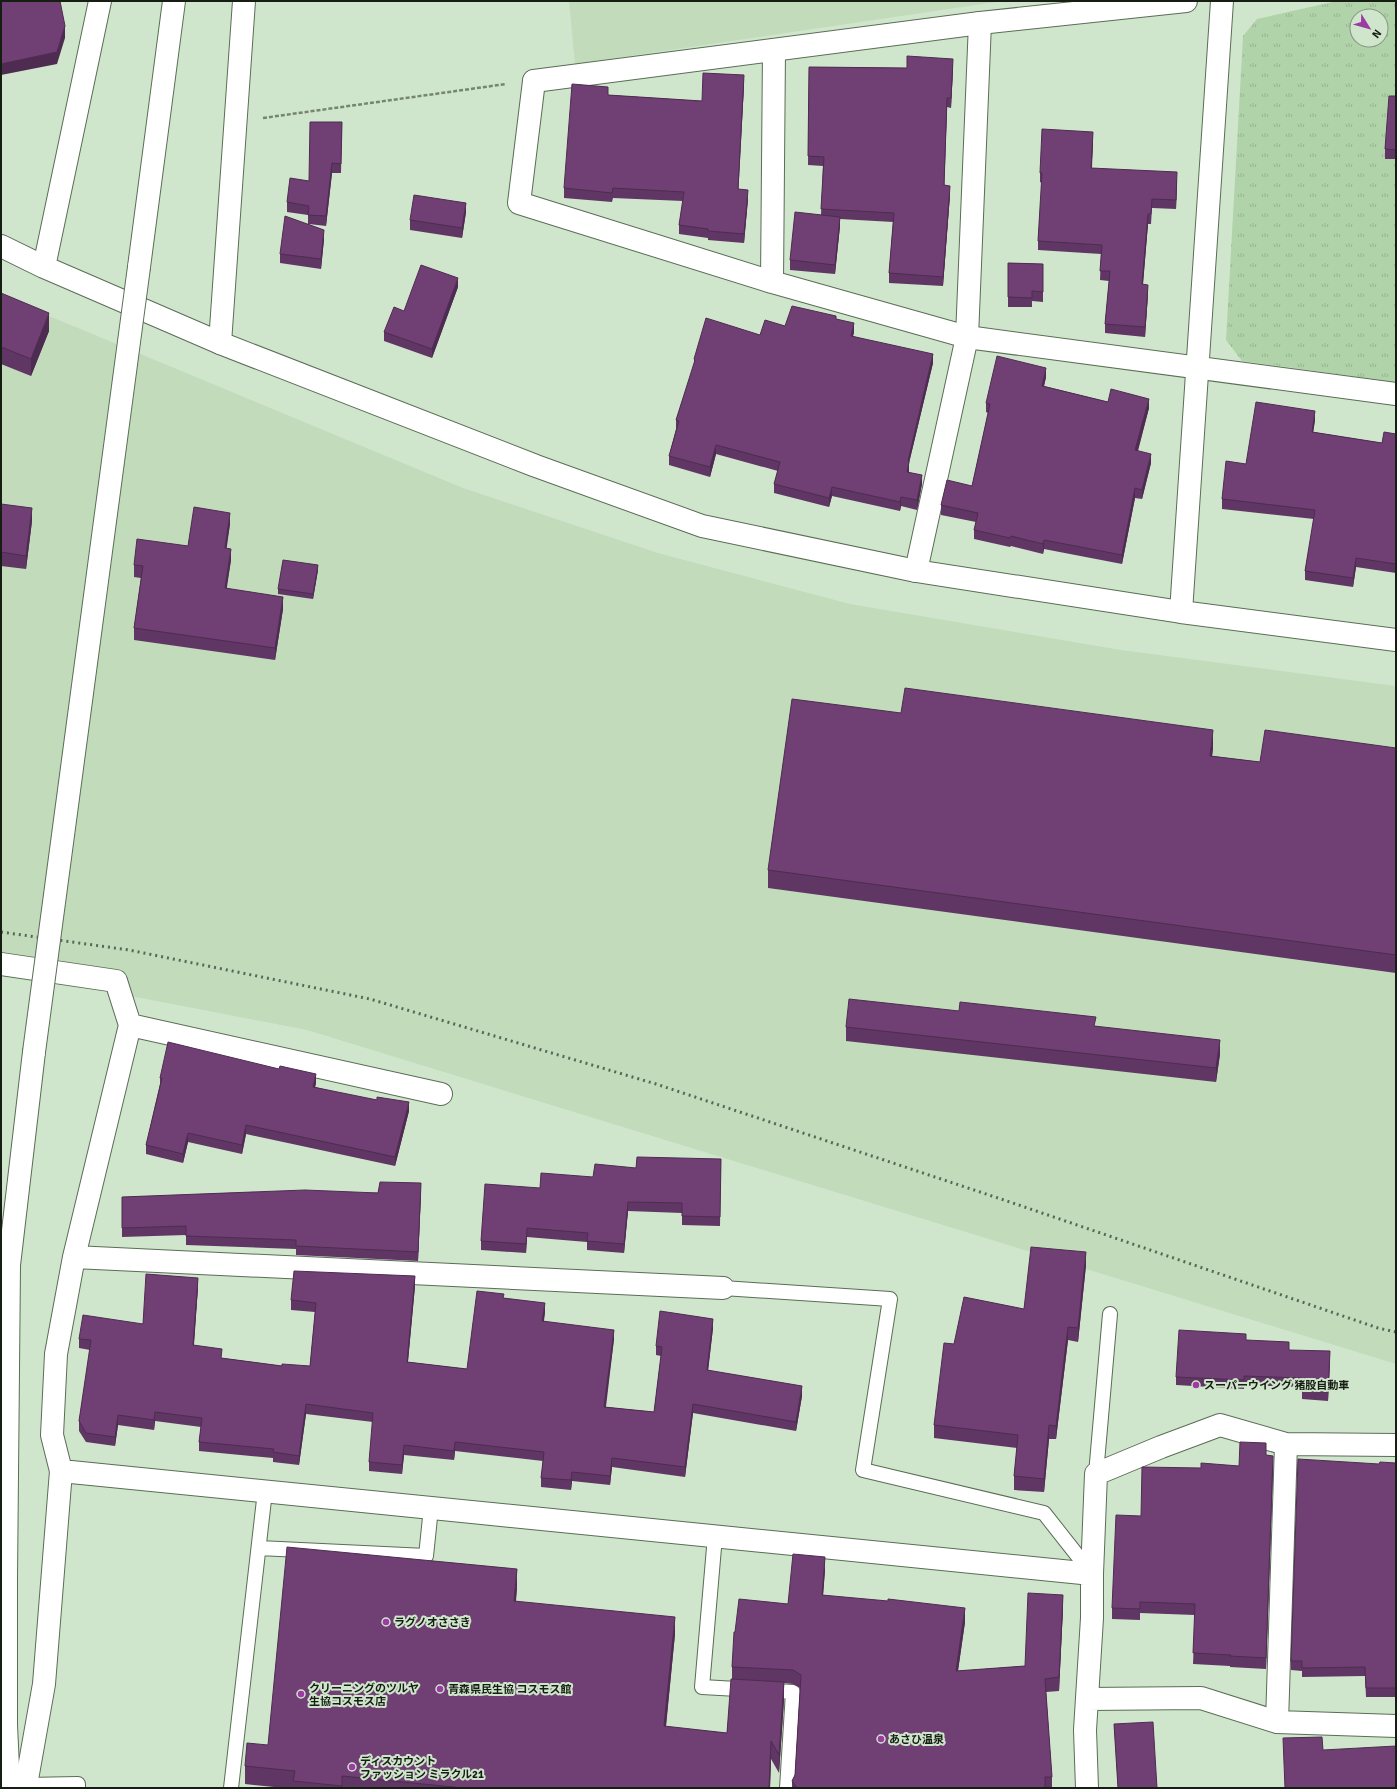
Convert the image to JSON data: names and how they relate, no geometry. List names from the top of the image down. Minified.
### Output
{"places":["スーパーウイング 猪股自動車","ラグノオささき","青森県民生協 コスモス館","クリーニングのツルヤ 生協コスモス店","あさひ温泉","ディスカウント ファッション ミラクル21"],"north":"bottom right"}
